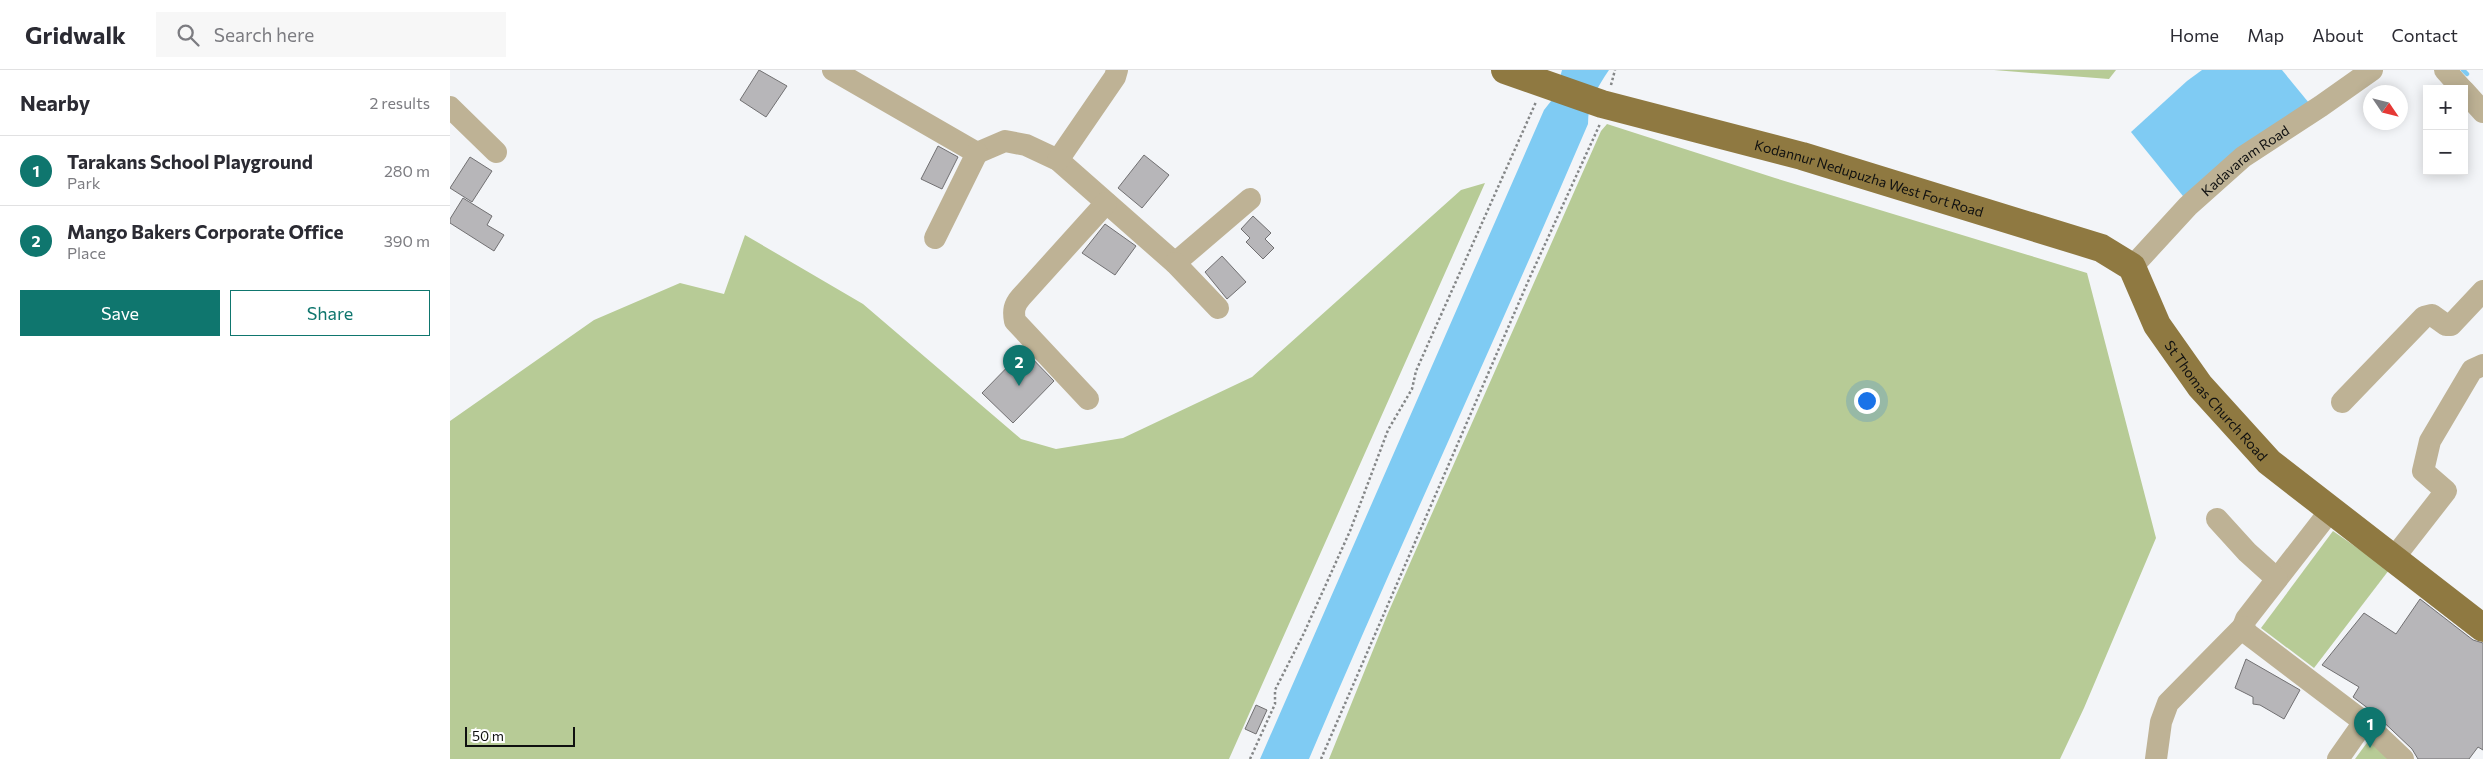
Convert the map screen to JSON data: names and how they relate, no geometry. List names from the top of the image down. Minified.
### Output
{"streets":{"main road":["Kodannur Nedupuzha West Fort Road","St Thomas Church Road"],"street":["Kadavaram Road"]},"crossings":[["Kadavaram Road","Kodannur Nedupuzha West Fort Road"],["Kadavaram Road","St Thomas Church Road"],["Kodannur Nedupuzha West Fort Road","St Thomas Church Road"]],"scale_bar":"50 m","north":"bottom right","page":{"header":"Gridwalk","search":"Search here","nav":["Home","Map","About","Contact"],"heading":["Nearby","2 results"],"map_buttons":["+","−"],"list":[{"mark":"1","name":"Tarakans School Playground","note":"Park","value":"280 m"},{"mark":"2","name":"Mango Bakers Corporate Office","note":"Place","value":"390 m"}],"buttons":["Save","Share"],"pins":["2","1"],"scale":"50 m"}}
